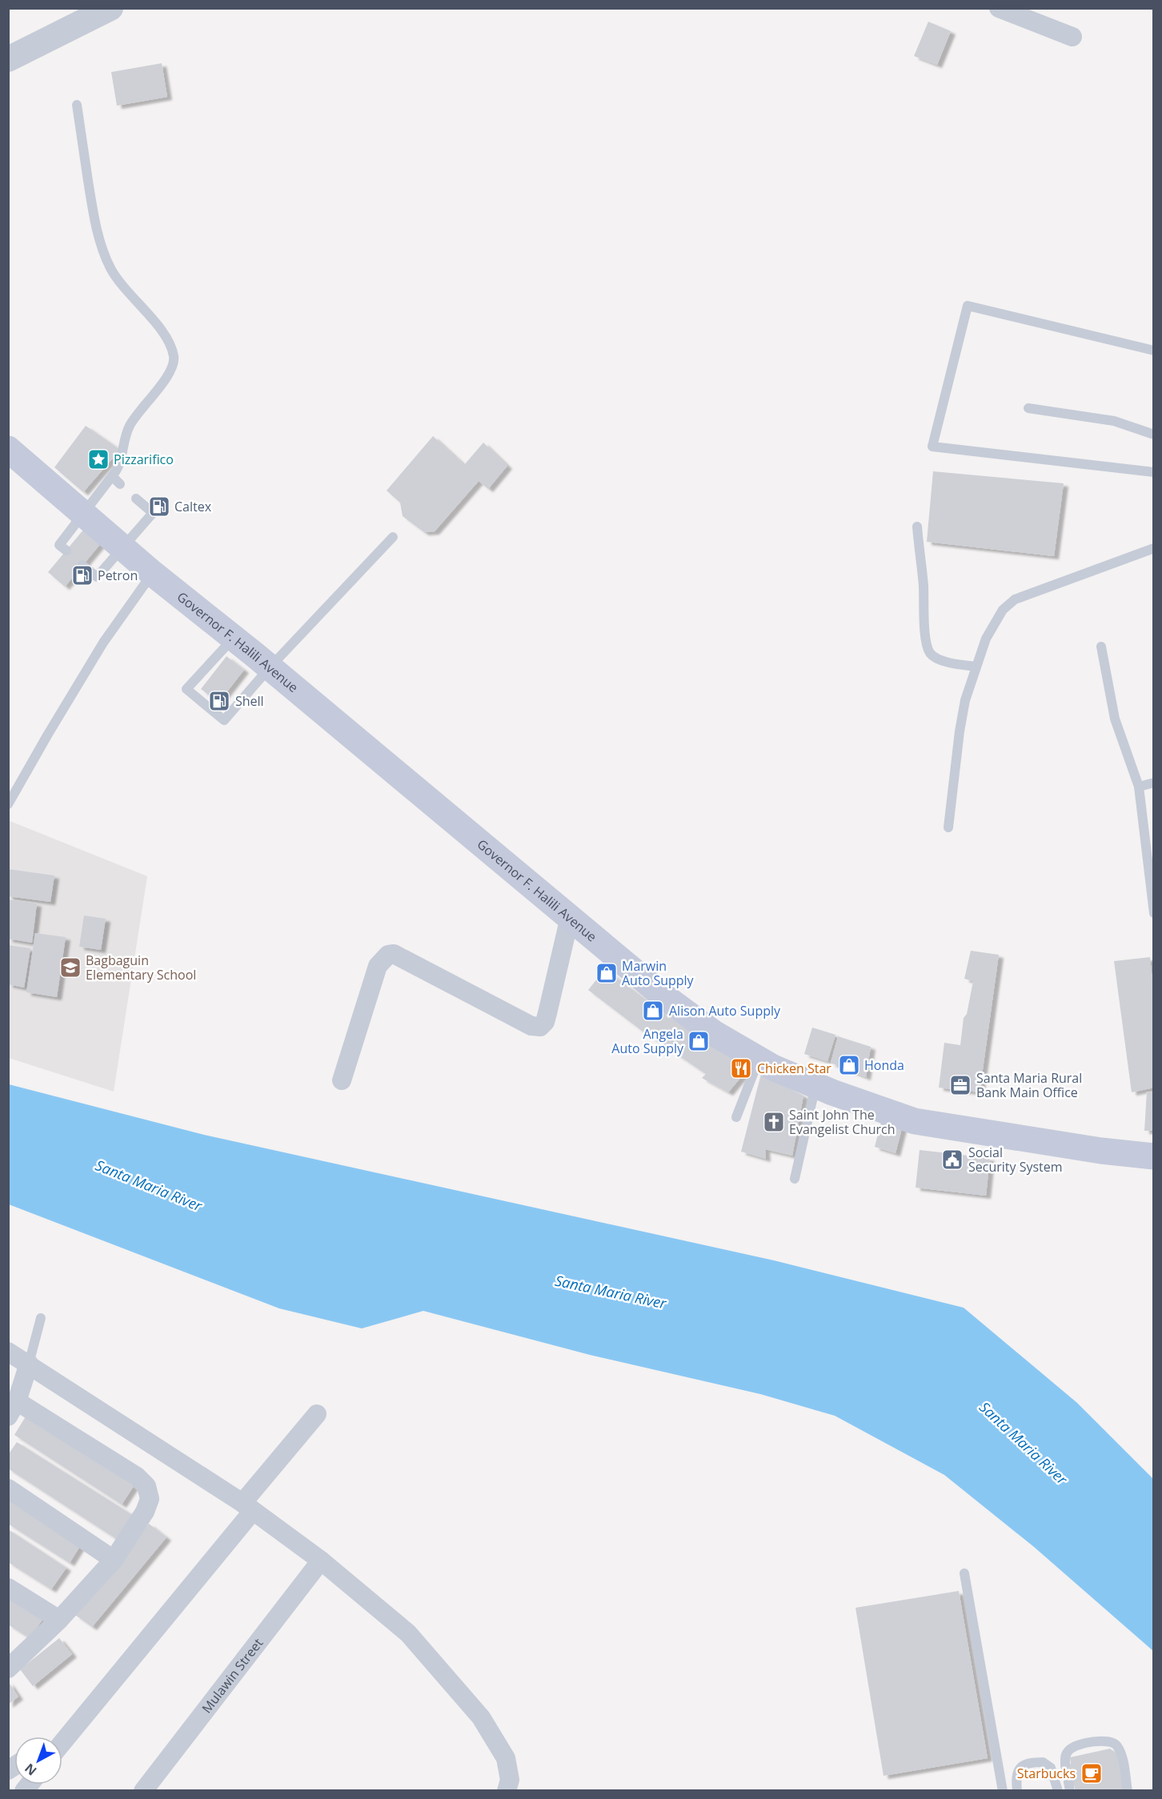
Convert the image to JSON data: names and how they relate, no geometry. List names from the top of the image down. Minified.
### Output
{"streets":{"main road":["Governor F. Halili Avenue"],"street":["Mulawin Street"]},"water":["Santa Maria River"],"places":{"place":["Pizzarifico"],"fuel station":["Caltex","Petron","Shell"],"school or university":["Bagbaguin Elementary School"],"shop":["Marwin Auto Supply","Alison Auto Supply","Angela Auto Supply","Honda"],"restaurant":["Chicken Star"],"office":["Santa Maria Rural Bank Main Office"],"church":["Saint John The Evangelist Church"],"public building":["Social Security System"],"cafe":["Starbucks"]},"north":"bottom left"}
